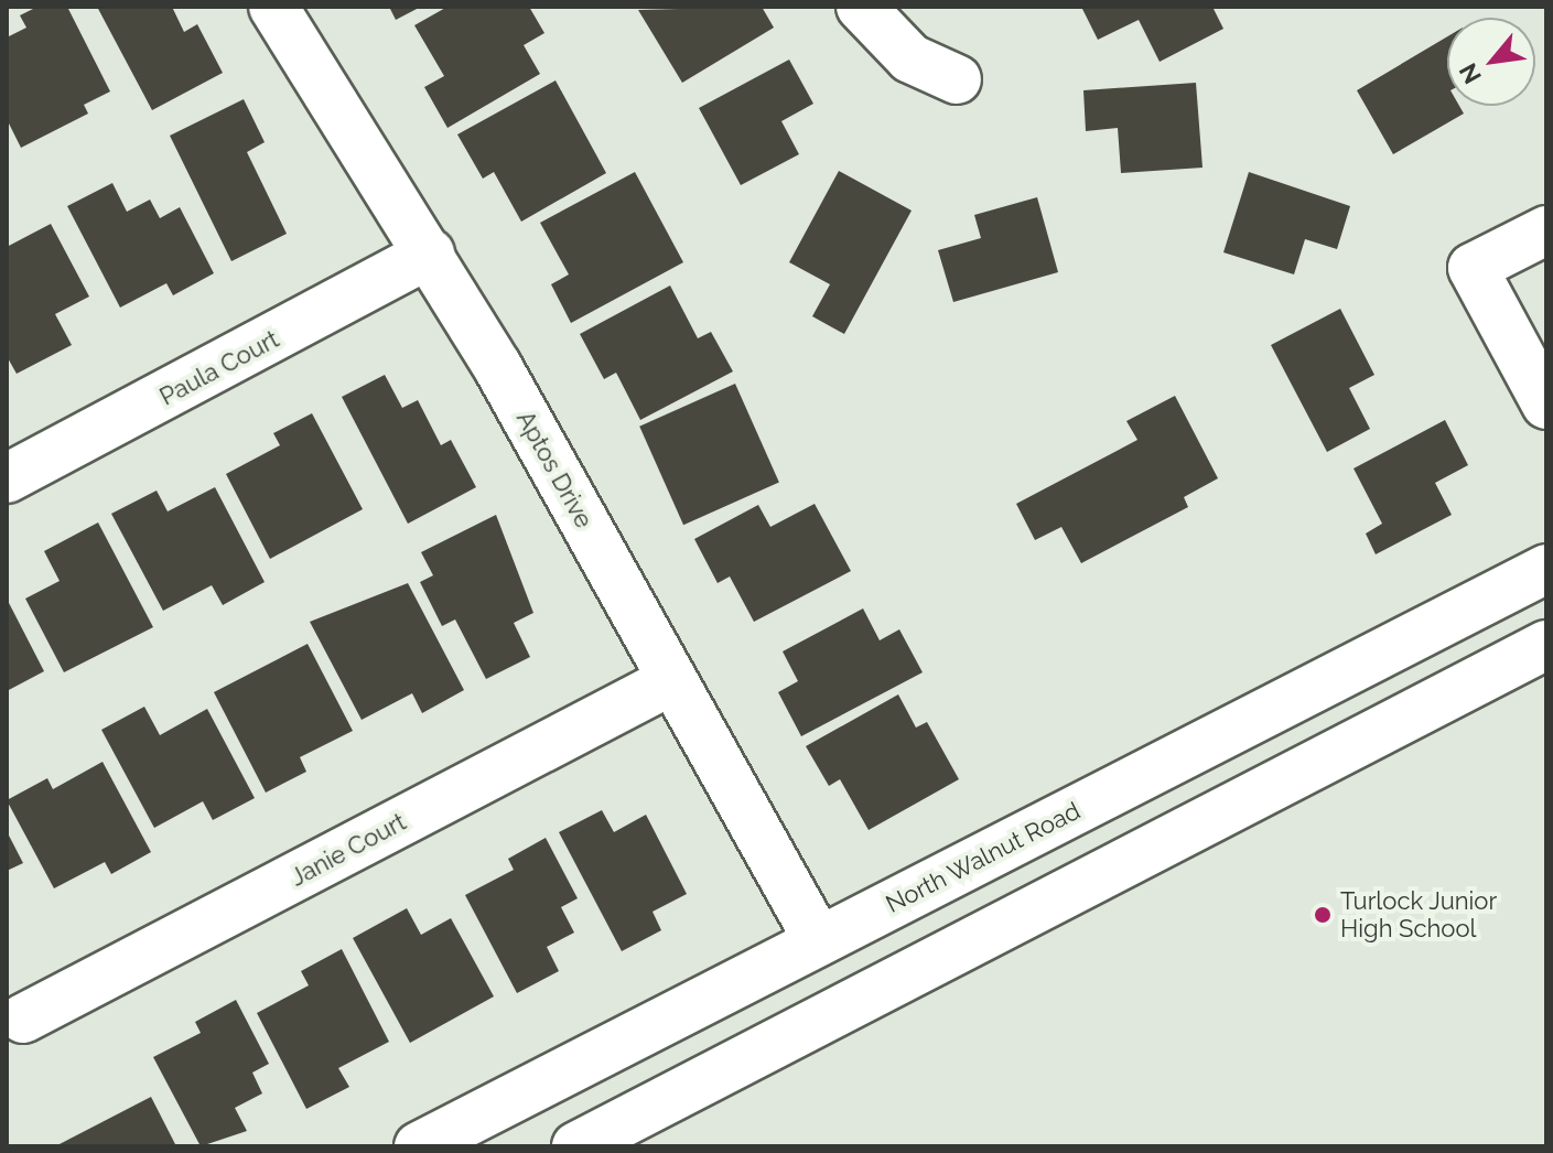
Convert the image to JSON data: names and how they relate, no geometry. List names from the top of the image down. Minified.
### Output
{"streets":{"street":["Paula Court","Aptos Drive","Janie Court","North Walnut Road"]},"crossings":[["Paula Court","Aptos Drive"],["Aptos Drive","Janie Court"],["Aptos Drive","North Walnut Road"]],"places":["Turlock Junior High School"],"north":"bottom left"}
